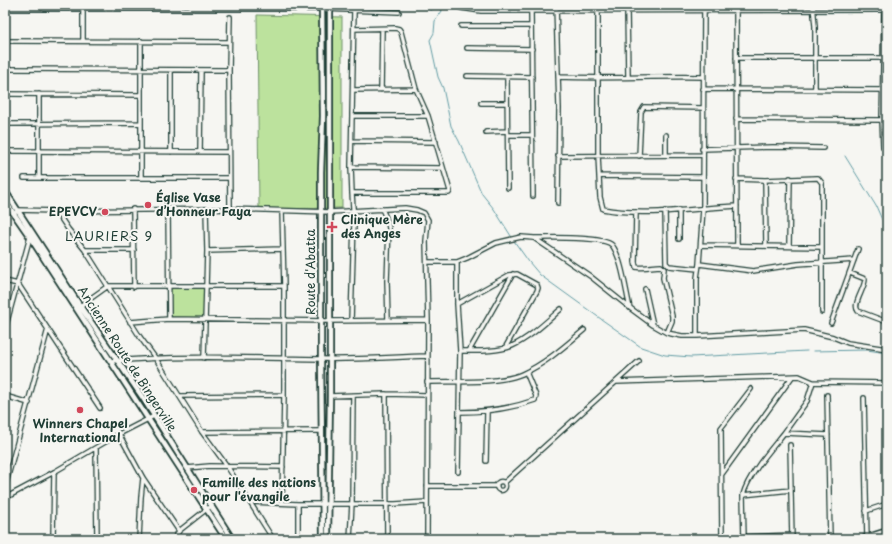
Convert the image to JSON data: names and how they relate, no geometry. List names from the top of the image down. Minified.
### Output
{"streets":{"street":["Route d'Abatta","Ancienne Route de Bingerville"]},"districts":["LAURIERS 9"],"places":{"other":["Église Vase d’Honneur Faya","EPEVCV","Winners Chapel International","Famille des nations pour l'évangile"],"health":["Clinique Mère des Anges"]}}
